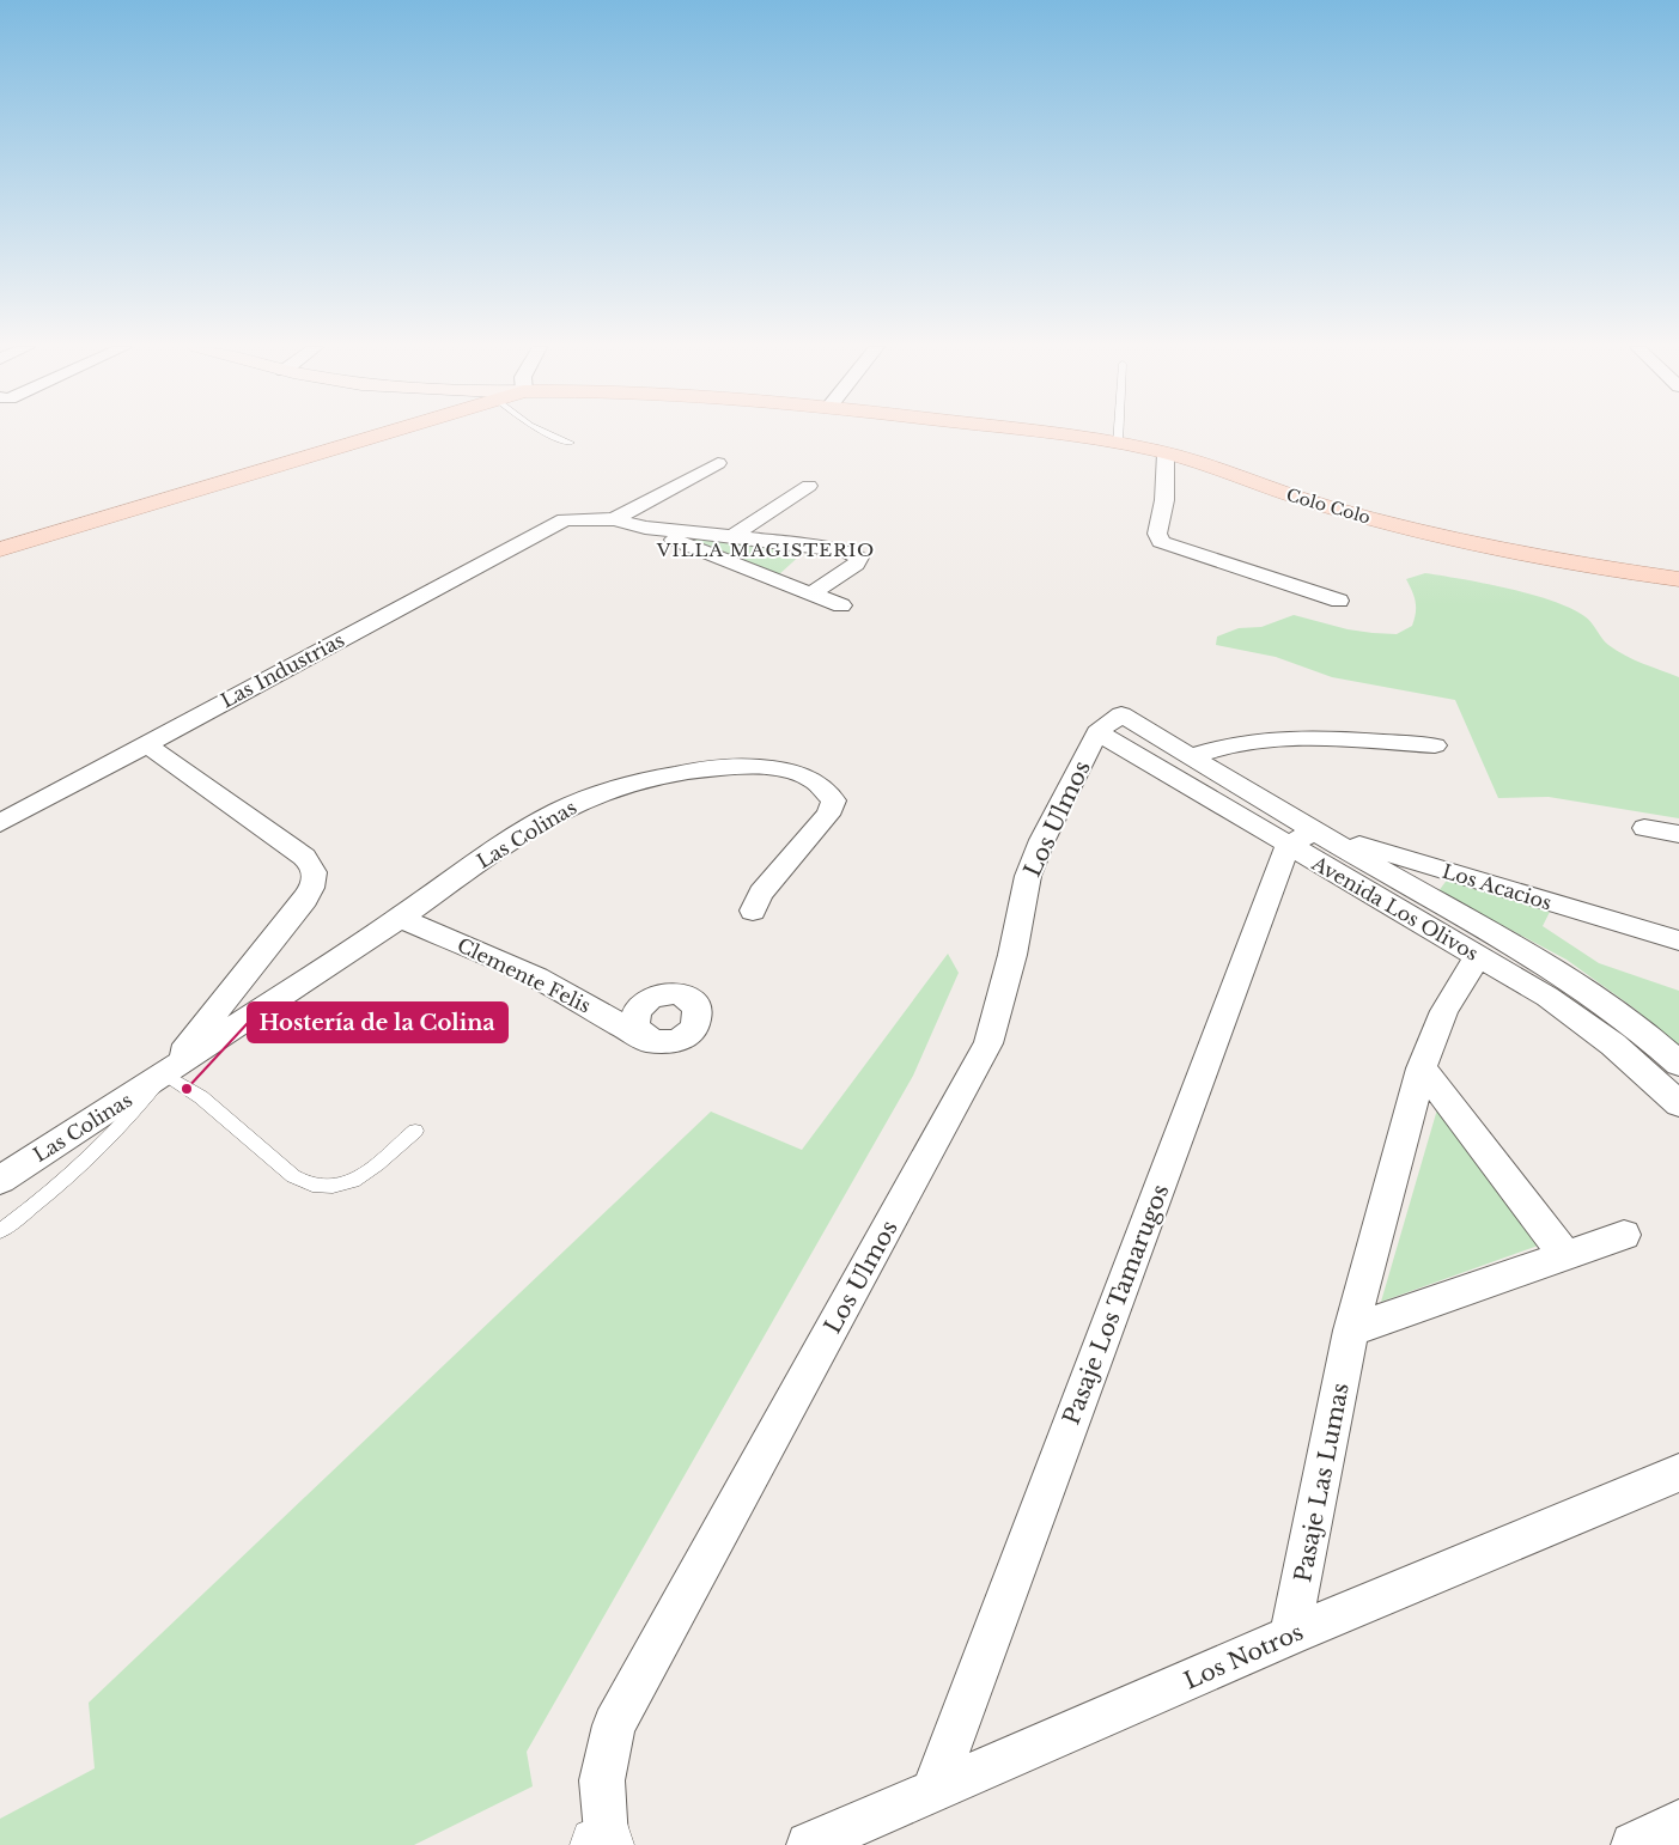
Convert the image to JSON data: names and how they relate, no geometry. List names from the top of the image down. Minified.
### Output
{"streets":{"main road":["Colo Colo"],"street":["Las Industrias","Los Ulmos","Las Colinas","Los Acacios","Avenida Los Olivos","Clemente Felis","Pasaje Los Tamarugos","Pasaje Las Lumas","Los Notros"]},"crossings":[["Las Industrias","Las Colinas"],["Los Ulmos","Avenida Los Olivos"],["Las Colinas","Clemente Felis"],["Los Acacios","Avenida Los Olivos"],["Los Acacios","Pasaje Los Tamarugos"],["Avenida Los Olivos","Pasaje Los Tamarugos"],["Avenida Los Olivos","Pasaje Las Lumas"],["Pasaje Los Tamarugos","Los Notros"],["Pasaje Las Lumas","Los Notros"]],"districts":["VILLA MAGISTERIO"],"places":["Hostería de la Colina"]}
